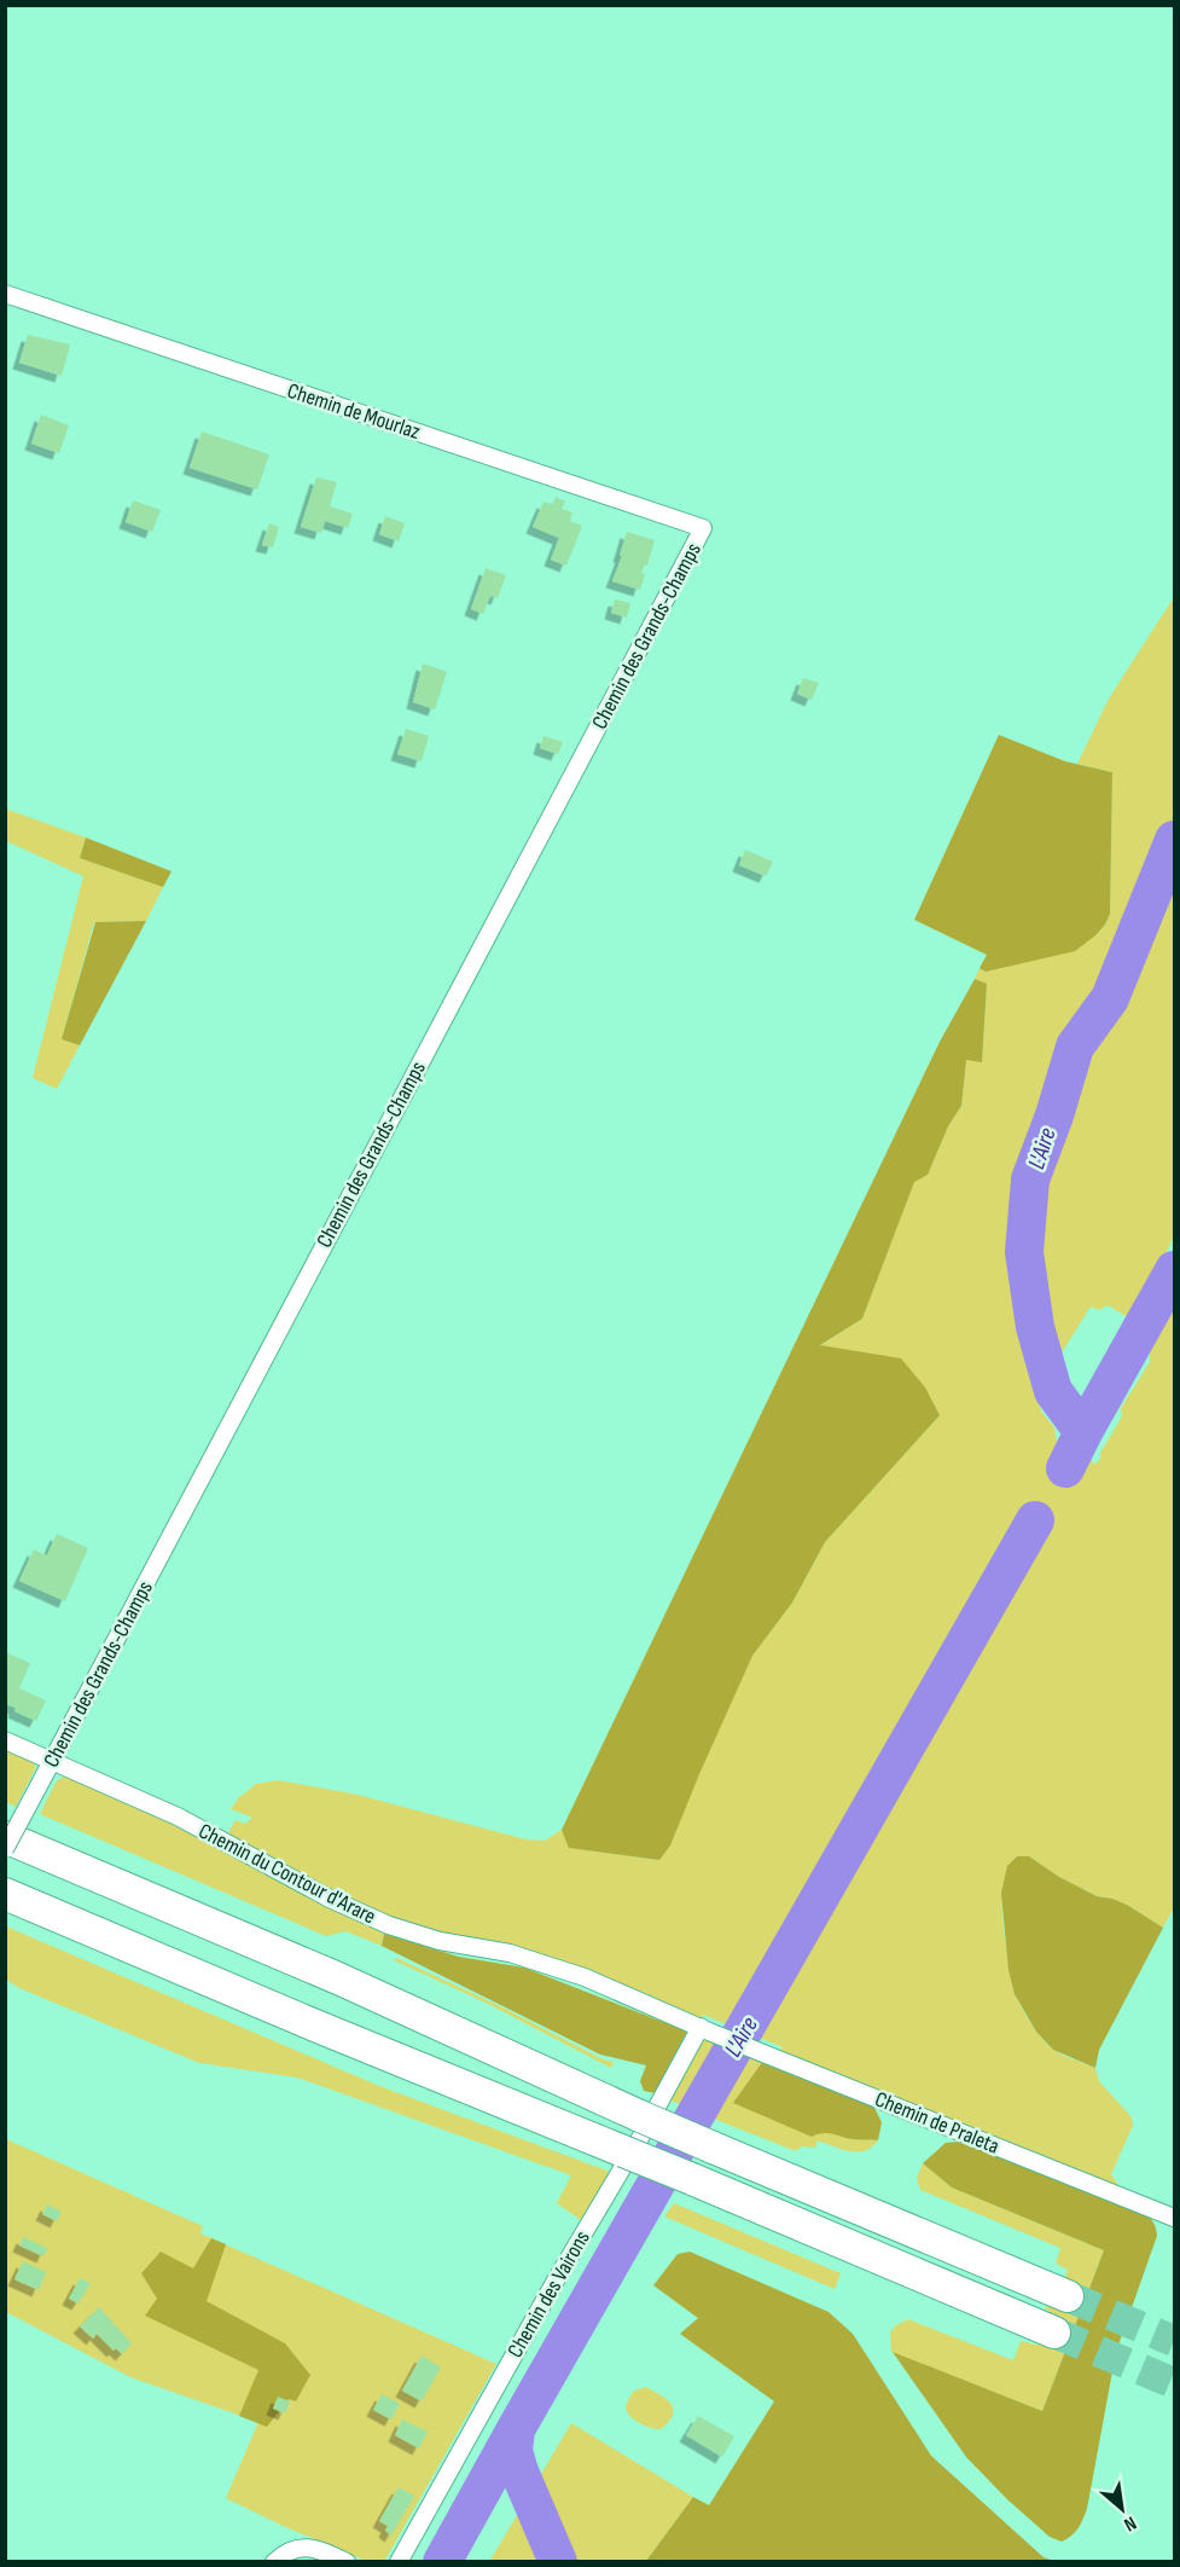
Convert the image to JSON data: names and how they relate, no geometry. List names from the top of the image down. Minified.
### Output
{"streets":{"street":["Chemin de Mourlaz","Chemin des Grands-Champs","Chemin du Contour d'Arare","Chemin de Praleta","Chemin des Vairons"]},"crossings":[["Chemin de Mourlaz","Chemin des Grands-Champs"],["Chemin des Grands-Champs","Chemin du Contour d'Arare"],["Chemin du Contour d'Arare","Chemin de Praleta"],["Chemin du Contour d'Arare","Chemin des Vairons"],["Chemin de Praleta","Chemin des Vairons"]],"water":["L'Aire"],"north":"bottom right"}
